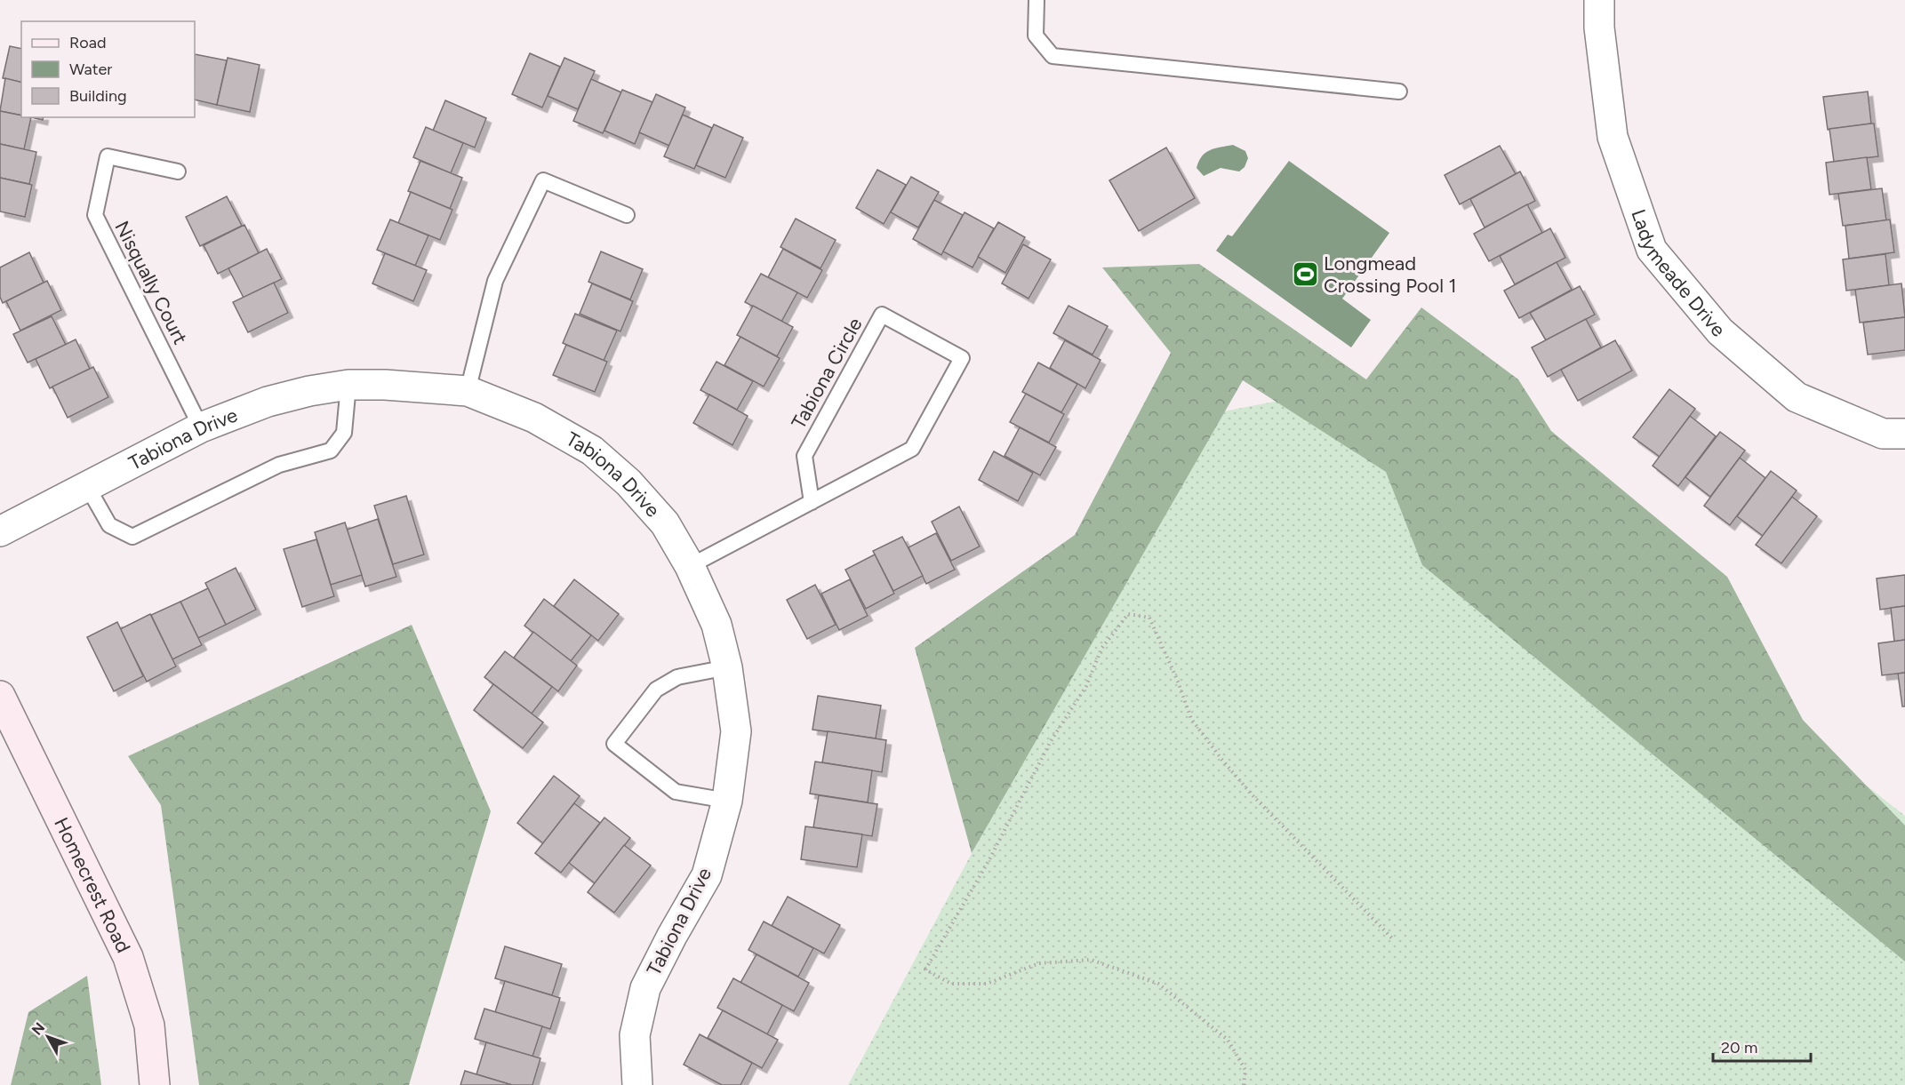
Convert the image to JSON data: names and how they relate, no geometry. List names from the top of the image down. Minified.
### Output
{"streets":{"street":["Ladymeade Drive","Tabiona Drive","Homecrest Road"],"lane":["Nisqually Court","Tabiona Circle"]},"crossings":[["Nisqually Court","Tabiona Drive"],["Tabiona Circle","Tabiona Drive"]],"places":{"sports":["Longmead Crossing Pool 1"]},"legend":["Road","Water","Building"],"scale_bar":"20 m","north":"top left"}
